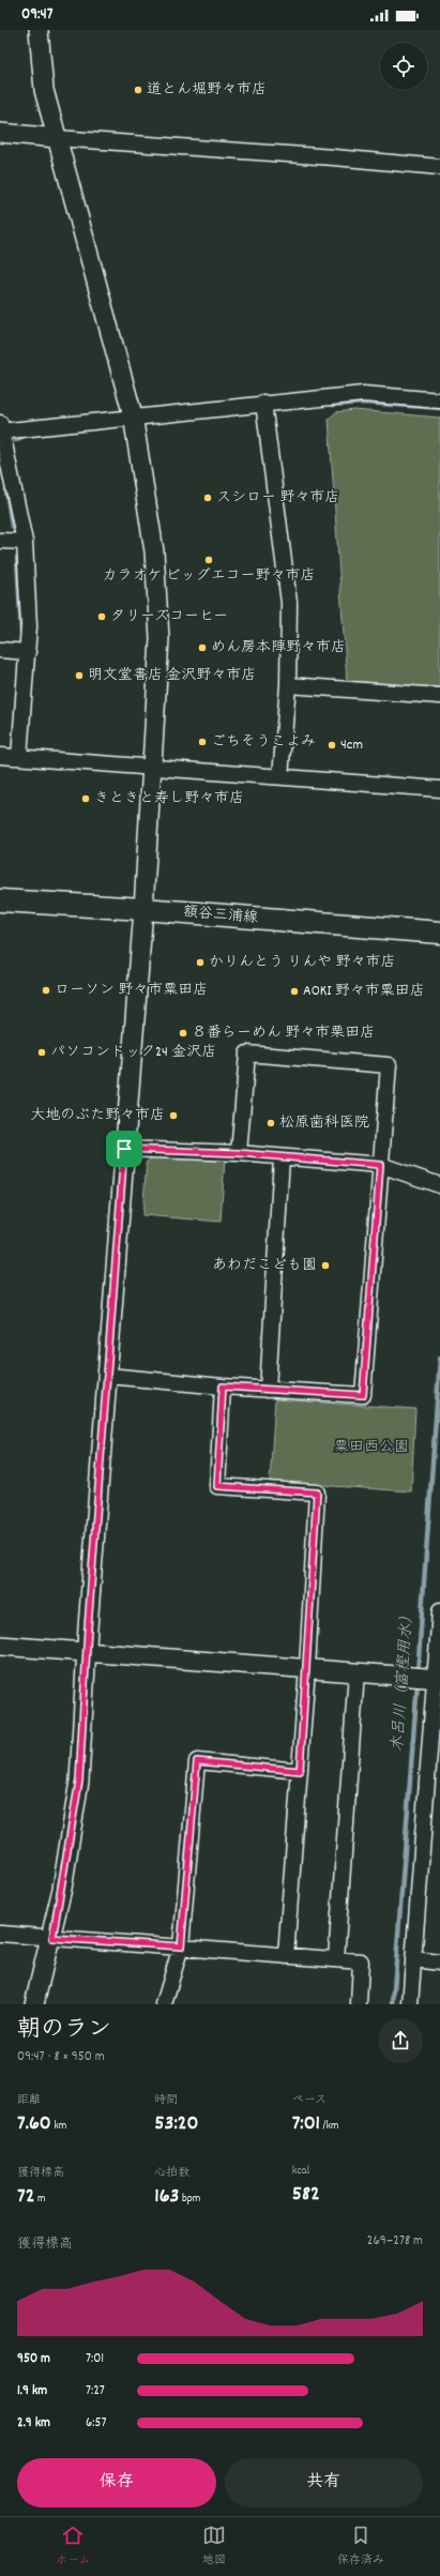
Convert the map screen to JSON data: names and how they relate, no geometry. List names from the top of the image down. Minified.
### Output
{"streets":{"main road":["額谷三浦線"]},"water":["木呂川（富樫用水）"],"parks":["粟田西公園"],"places":["道とん堀野々市店","スシロー 野々市店","カラオケ ビッグエコー野々市店","タリーズコーヒー","めん房本陣野々市店","明文堂書店 金沢野々市店","ごちそうこよみ","4cm","きときと寿し野々市店","かりんとう りんや 野々市店","ローソン 野々市粟田店","AOKI 野々市粟田店","８番らーめん 野々市栗田店","パソコンドック24 金沢店","大地のぶた野々市店","松原歯科医院","あわだこども園"],"page":{"status":"09:47","heading":["朝のラン","09:47 · 8 × 950 m"],"stats":[["距離","7.60 km"],["時間","53:20"],["ペース","7:01 /km"],["獲得標高","72 m"],["心拍数","163 bpm"],["kcal","582"]],"chart":["獲得標高","269–278 m"],"list":[{"name":"950 m","note":"7:01"},{"name":"1.9 km","note":"7:27"},{"name":"2.9 km","note":"6:57"}],"buttons":["保存","共有"],"tabs":["ホーム","地図","保存済み"]}}
